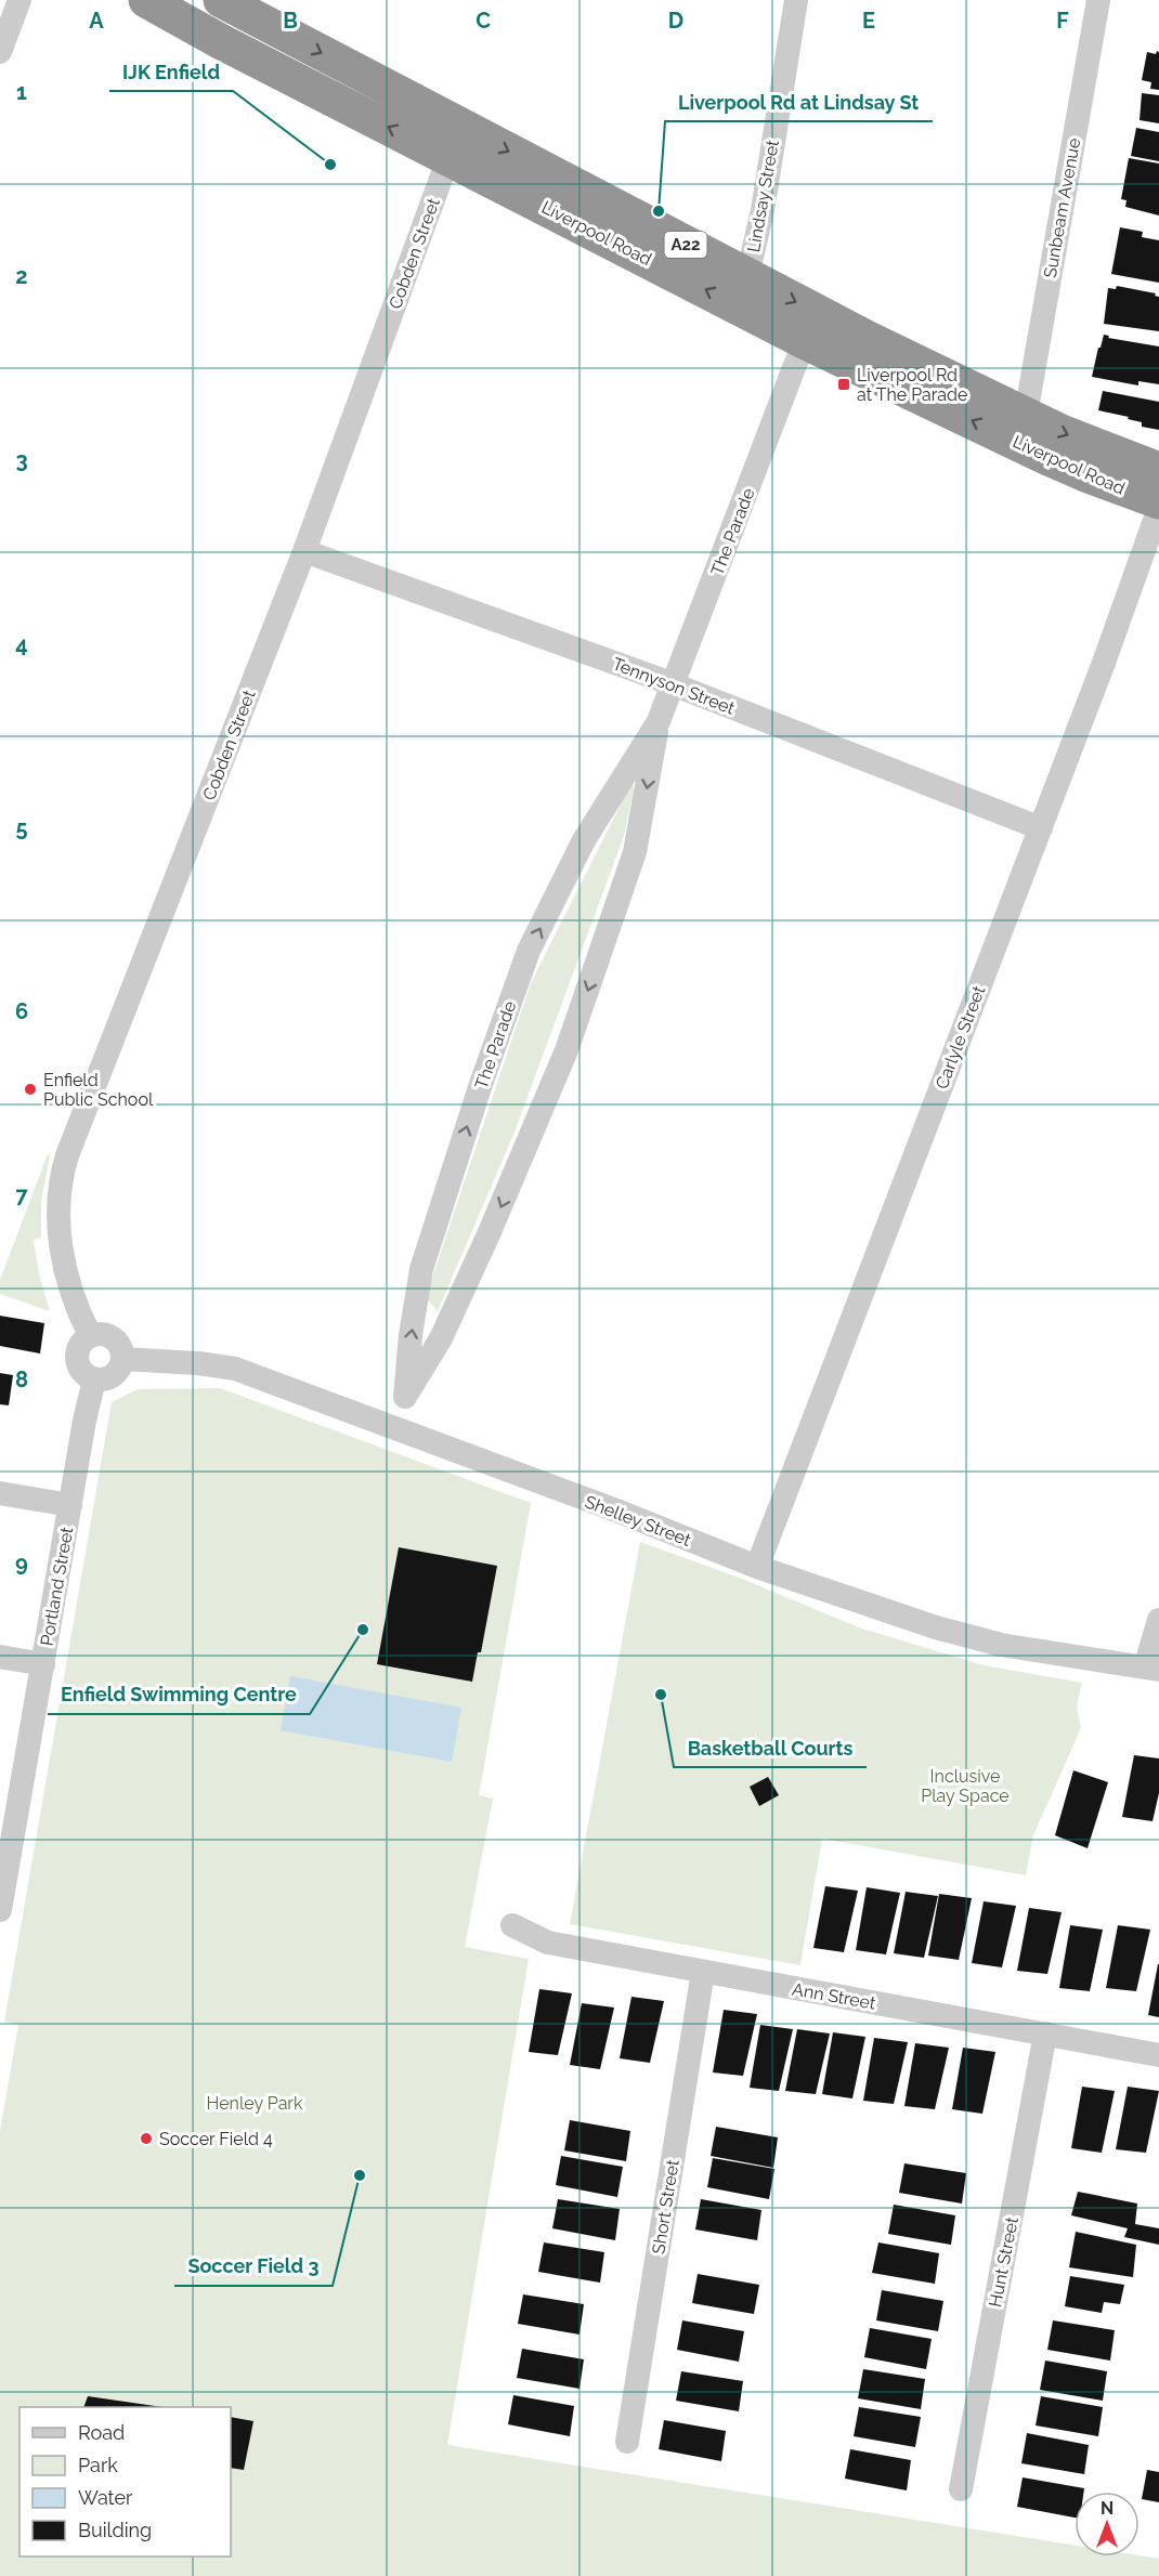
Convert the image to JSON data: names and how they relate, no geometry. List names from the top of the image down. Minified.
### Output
{"streets":{"highway":["Liverpool Road","A22"],"street":["Lindsay Street","Sunbeam Avenue","Cobden Street","The Parade","Tennyson Street","Carlyle Street","Shelley Street","Portland Street","Ann Street","Short Street","Hunt Street"]},"crossings":[["Lindsay Street","Liverpool Road"],["Sunbeam Avenue","Liverpool Road"],["Liverpool Road","Cobden Street"],["Liverpool Road","The Parade"],["Cobden Street","Tennyson Street"],["Cobden Street","Shelley Street"],["Cobden Street","Portland Street"],["The Parade","Tennyson Street"],["The Parade","Shelley Street"],["Tennyson Street","Carlyle Street"],["Carlyle Street","Shelley Street"],["Shelley Street","Portland Street"],["Ann Street","Short Street"],["Ann Street","Hunt Street"]],"parks":["Inclusive Play Space","Henley Park"],"places":{"other":["IJK Enfield","Liverpool Rd at Lindsay St","Enfield Public School","Enfield Swimming Centre","Basketball Courts","Soccer Field 4","Soccer Field 3"],"transit":["Liverpool Rd at The Parade"]},"legend":["Road","Park","Water","Building"],"north":"top","grid":{"columns":["A","B","C","D","E","F"],"rows":["1","2","3","4","5","6","7","8","9"]}}
